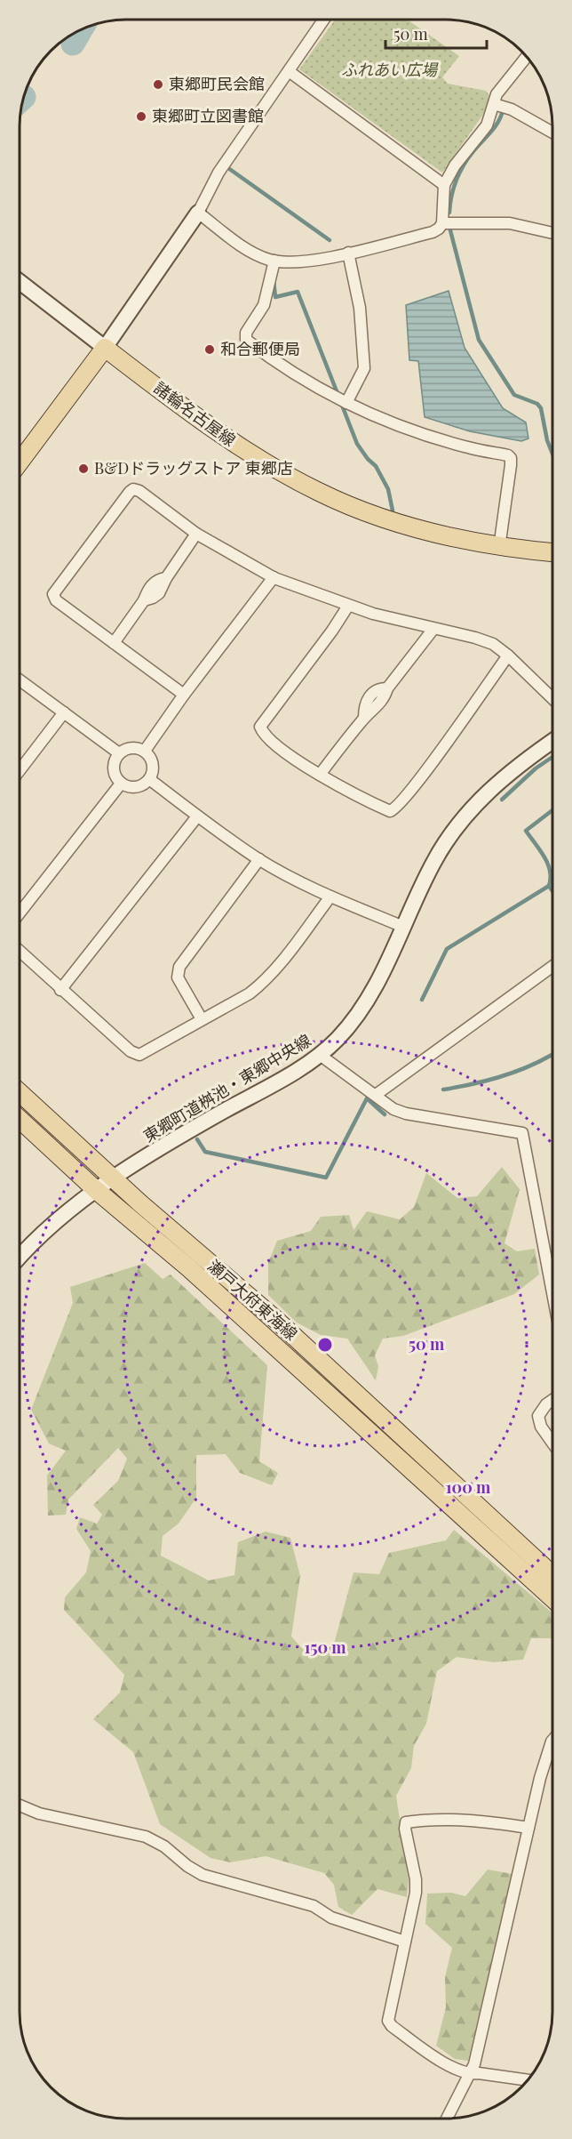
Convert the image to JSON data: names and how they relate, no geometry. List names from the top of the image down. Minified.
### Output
{"streets":{"main road":["諸輪名古屋線","瀬戸大府東海線"],"street":["東郷町道桝池・東郷中央線"]},"crossings":[["東郷町道桝池・東郷中央線","瀬戸大府東海線"]],"parks":["ふれあい広場"],"places":["東郷町民会館","東郷町立図書館","和合郵便局","B&Dドラッグストア 東郷店"],"scale_bar":"50 m","rings":["50 m","100 m","150 m"]}
